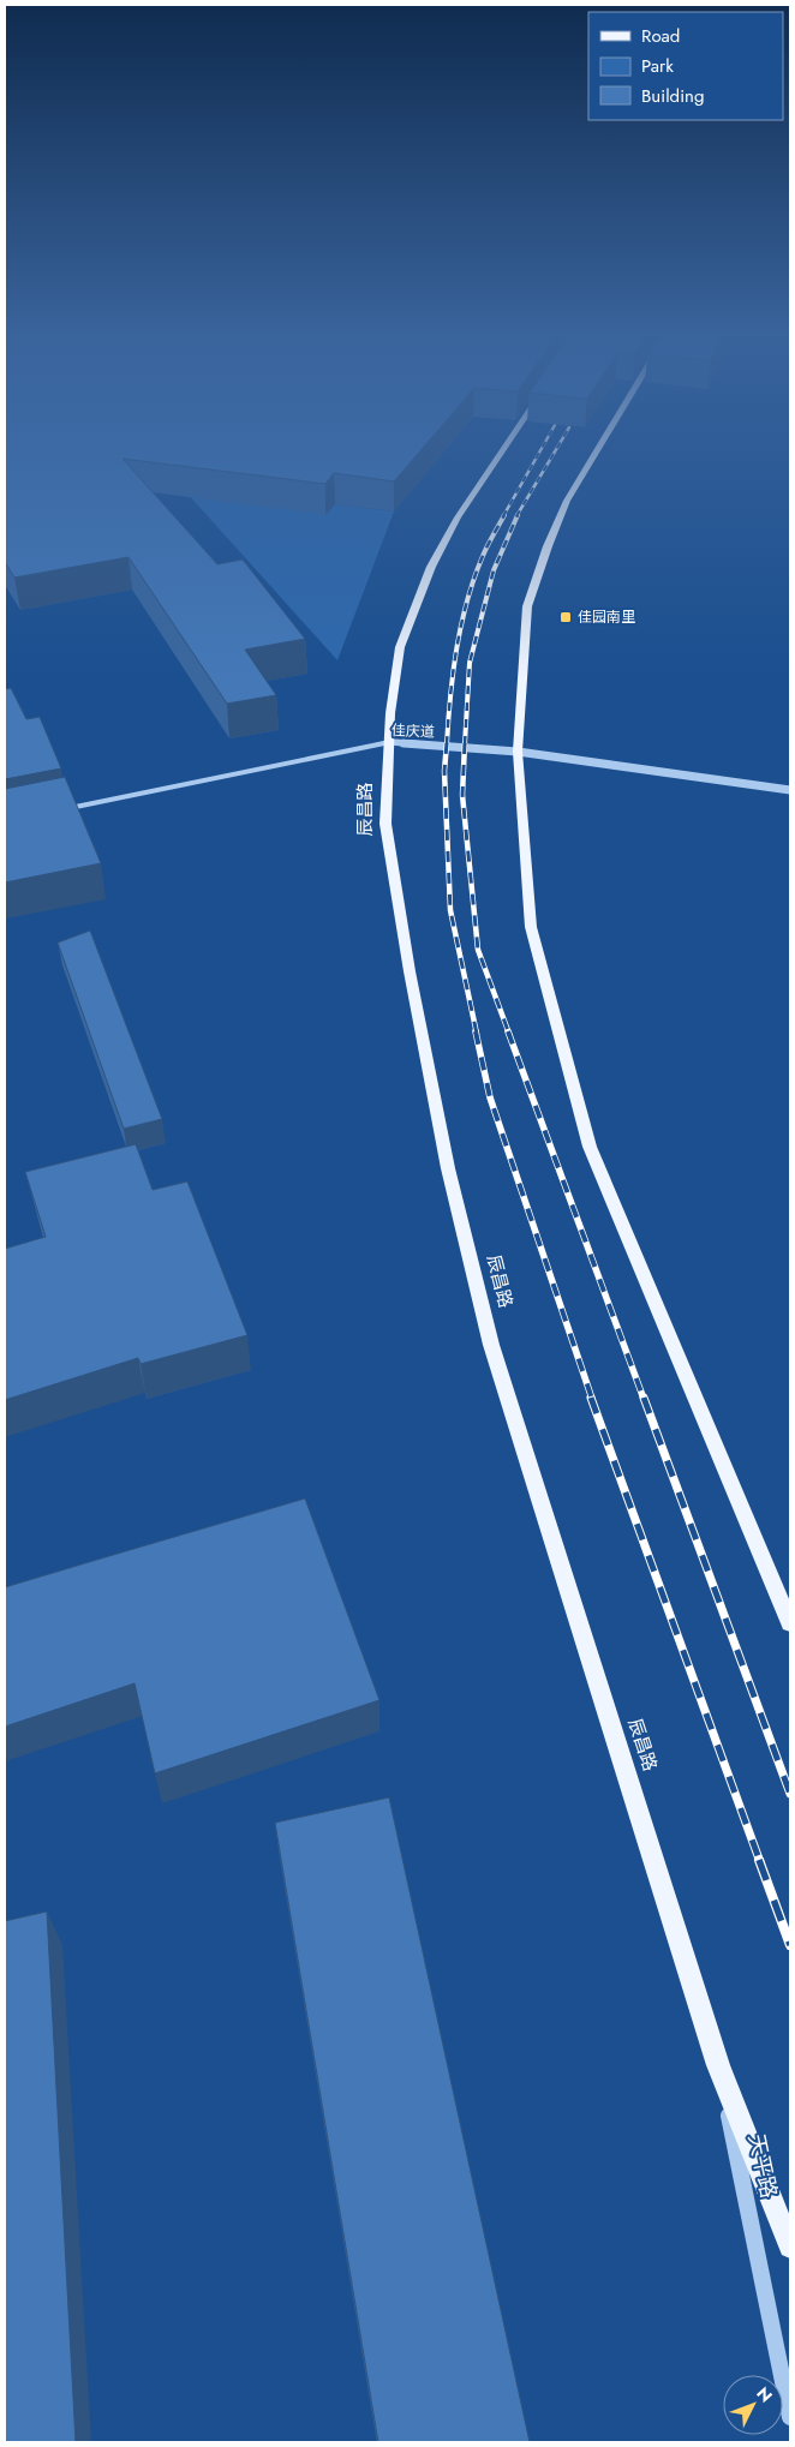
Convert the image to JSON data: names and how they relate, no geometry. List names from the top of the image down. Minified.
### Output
{"streets":{"main road":["辰昌路"],"street":["佳庆道","天平路"]},"crossings":[["佳庆道","辰昌路"],["辰昌路","天平路"]],"places":{"transit":["佳园南里"]},"legend":["Road","Park","Building"],"north":"top right"}
